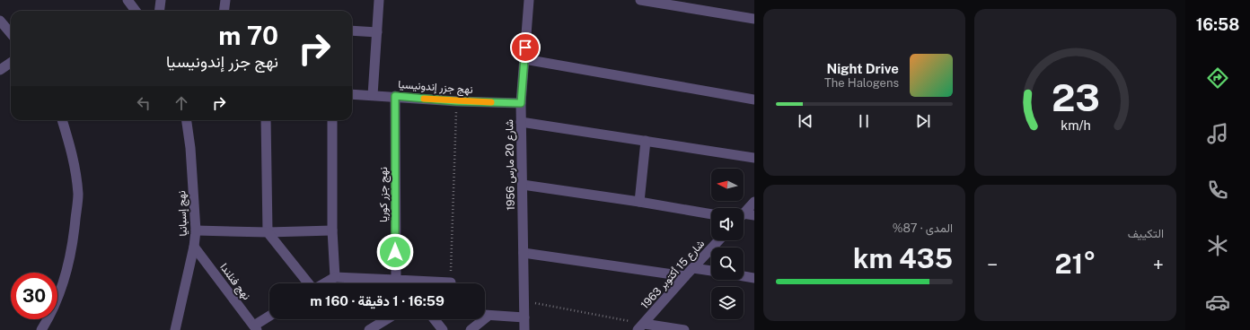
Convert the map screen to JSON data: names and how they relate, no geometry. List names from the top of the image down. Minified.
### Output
{"streets":{"street":["نهج جزر إندونيسيا","شارع 20 مارس 1956","نهج جزر كوريا","نهج إسبانيا","شارع 15 أكتوبر 1963","نهج فنلندا"]},"crossings":[["نهج جزر إندونيسيا","شارع 20 مارس 1956"],["نهج جزر إندونيسيا","نهج جزر كوريا"],["نهج إسبانيا","نهج فنلندا"]],"north":"left","page":{"tabs":"16:58","turn":["70 m","نهج جزر إندونيسيا"],"song":["Night Drive","The Halogens"],"tile":["التكييف",["المدى · 87%","435 km"]],"heat":["−","21°","+"],"limit":"30","trip":"16:59 · 1 دقيقة · 160 m","gauge":["23","km/h"]}}
